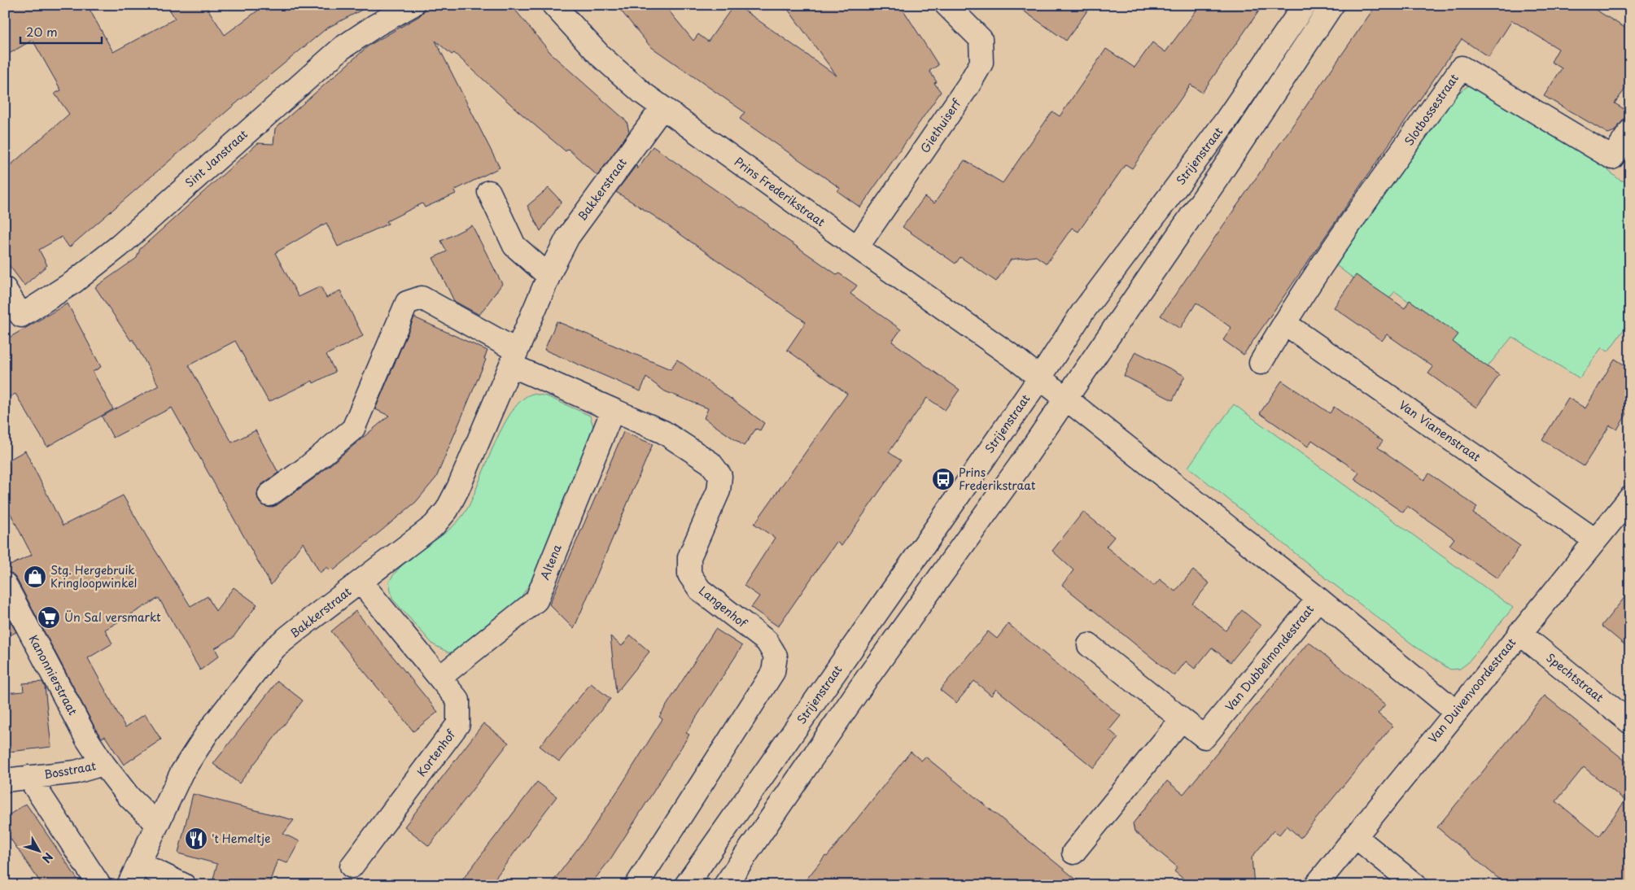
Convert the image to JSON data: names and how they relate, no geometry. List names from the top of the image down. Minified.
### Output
{"streets":{"street":["Slotbossestraat","Giethuiserf","Strijenstraat","Sint Janstraat","Bakkerstraat","Prins Frederikstraat","Van Vianenstraat","Altena","Langenhof","Van Dubbelmondestraat","Kanonnierstraat","Spechtstraat","Van Duivenvoordestraat","Kortenhof","Bosstraat"]},"crossings":[["Slotbossestraat","Van Vianenstraat"],["Giethuiserf","Prins Frederikstraat"],["Strijenstraat","Prins Frederikstraat"],["Bakkerstraat","Prins Frederikstraat"],["Bakkerstraat","Langenhof"],["Bakkerstraat","Kortenhof"],["Bakkerstraat","Bosstraat"],["Van Vianenstraat","Van Duivenvoordestraat"],["Altena","Langenhof"],["Altena","Kortenhof"],["Van Dubbelmondestraat","Van Duivenvoordestraat"],["Kanonnierstraat","Bosstraat"],["Spechtstraat","Van Duivenvoordestraat"]],"places":{"bus stop":["Prins Frederikstraat"],"shop":["Stg. Hergebruik Kringloopwinkel"],"supermarket":["Ün Sal versmarkt"],"restaurant":["'t Hemeltje"]},"scale_bar":"20 m","north":"bottom right"}
